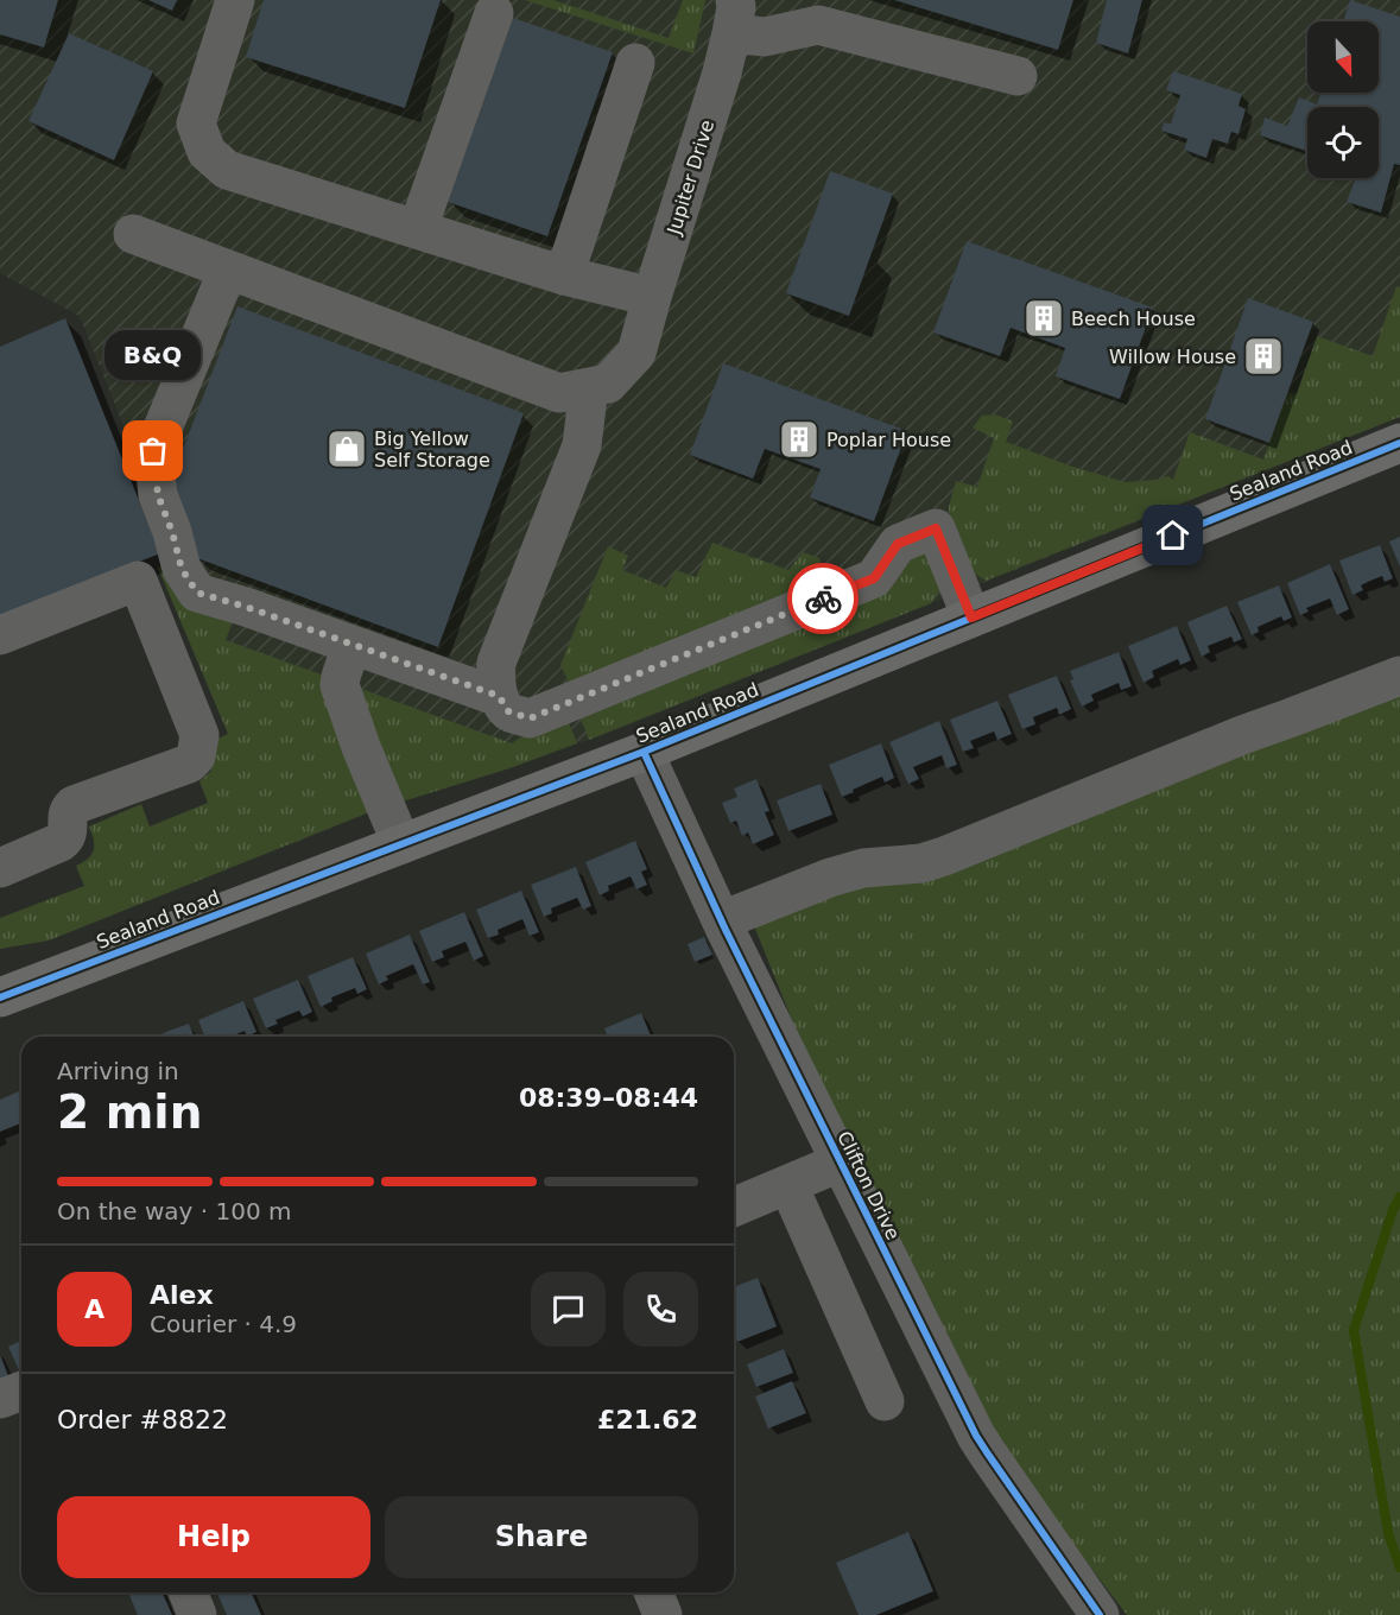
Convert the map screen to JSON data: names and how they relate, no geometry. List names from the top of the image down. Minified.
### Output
{"streets":{"main road":["Sealand Road"],"street":["Jupiter Drive","Clifton Drive"]},"crossings":[["Sealand Road","Clifton Drive"]],"places":{"building":["Beech House","Willow House","Poplar House"],"shop":["Big Yellow Self Storage"],"other":["B&Q"]},"north":"bottom","page":{"bubble":"B&Q","heading":["2 min","Arriving in","08:39–08:44"],"panel":["Alex","Courier · 4.9","Order #8822","£21.62"],"bar":"On the way · 100 m","round":"A","buttons":["Help","Share"]}}
